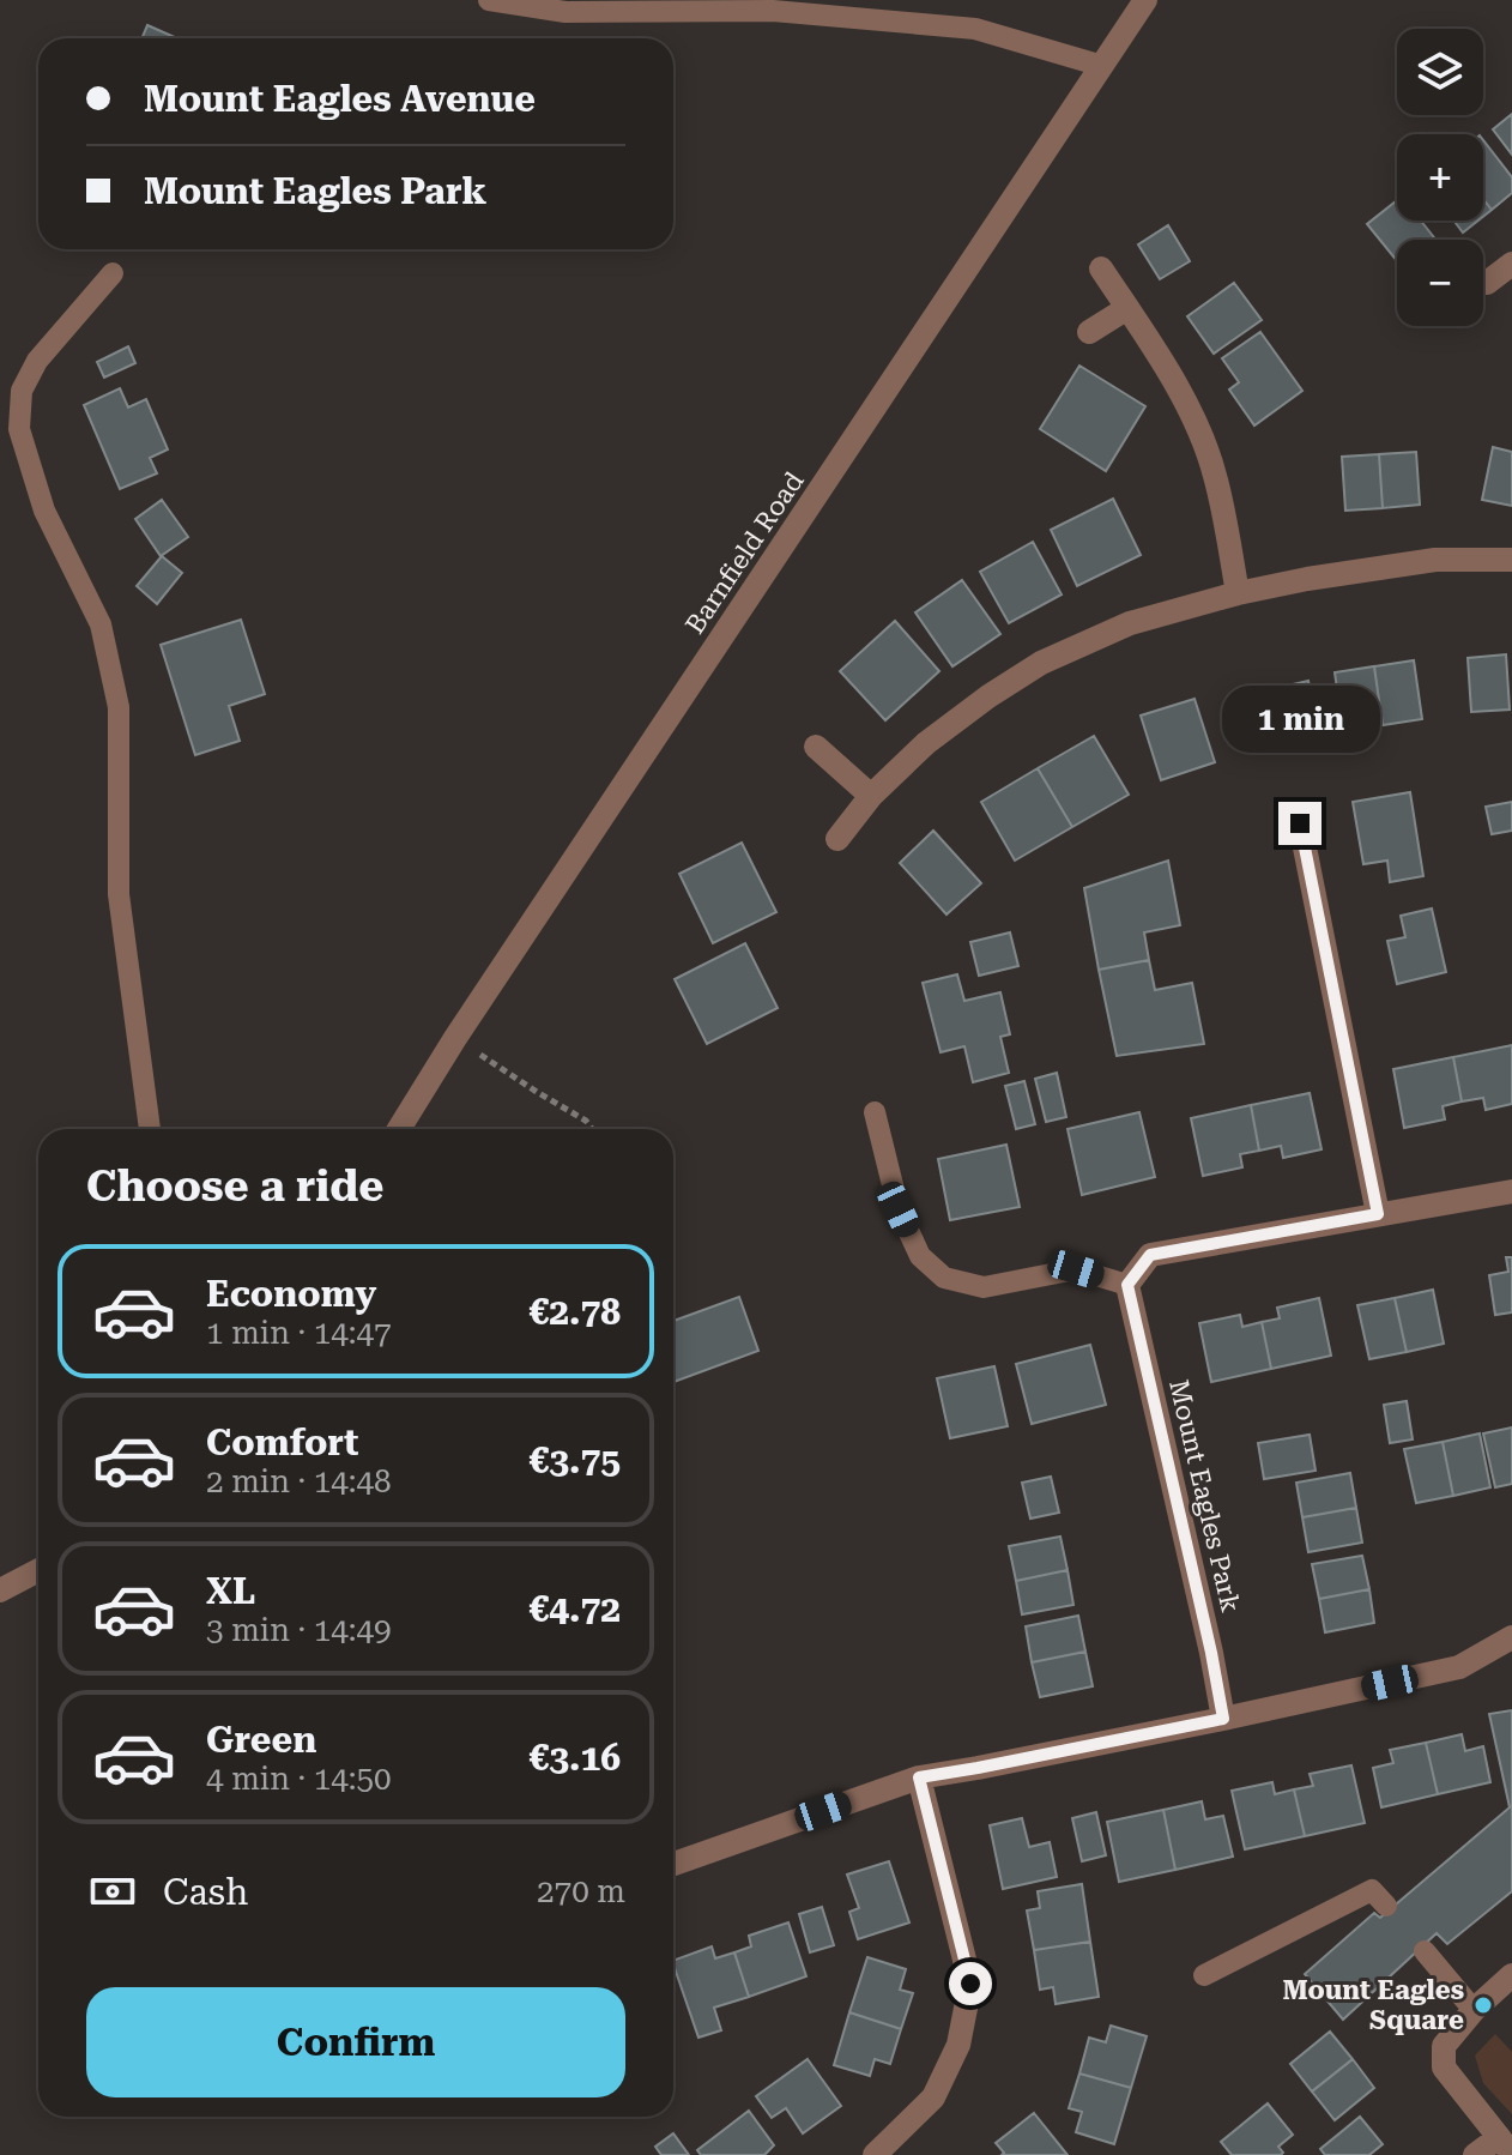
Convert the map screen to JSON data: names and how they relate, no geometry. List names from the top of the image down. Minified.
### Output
{"streets":{"street":["Barnfield Road","Mount Eagles Park"]},"places":["Mount Eagles Square"],"page":{"map_buttons":["+","−"],"banner":["Mount Eagles Avenue","Mount Eagles Park"],"bubble":"1 min","heading":"Choose a ride","list":[{"name":"Economy","note":"1 min · 14:47","value":"€2.78"},{"name":"Comfort","note":"2 min · 14:48","value":"€3.75"},{"name":"XL","note":"3 min · 14:49","value":"€4.72"},{"name":"Green","note":"4 min · 14:50","value":"€3.16"}],"pay":["Cash","270 m"],"buttons":"Confirm"}}
